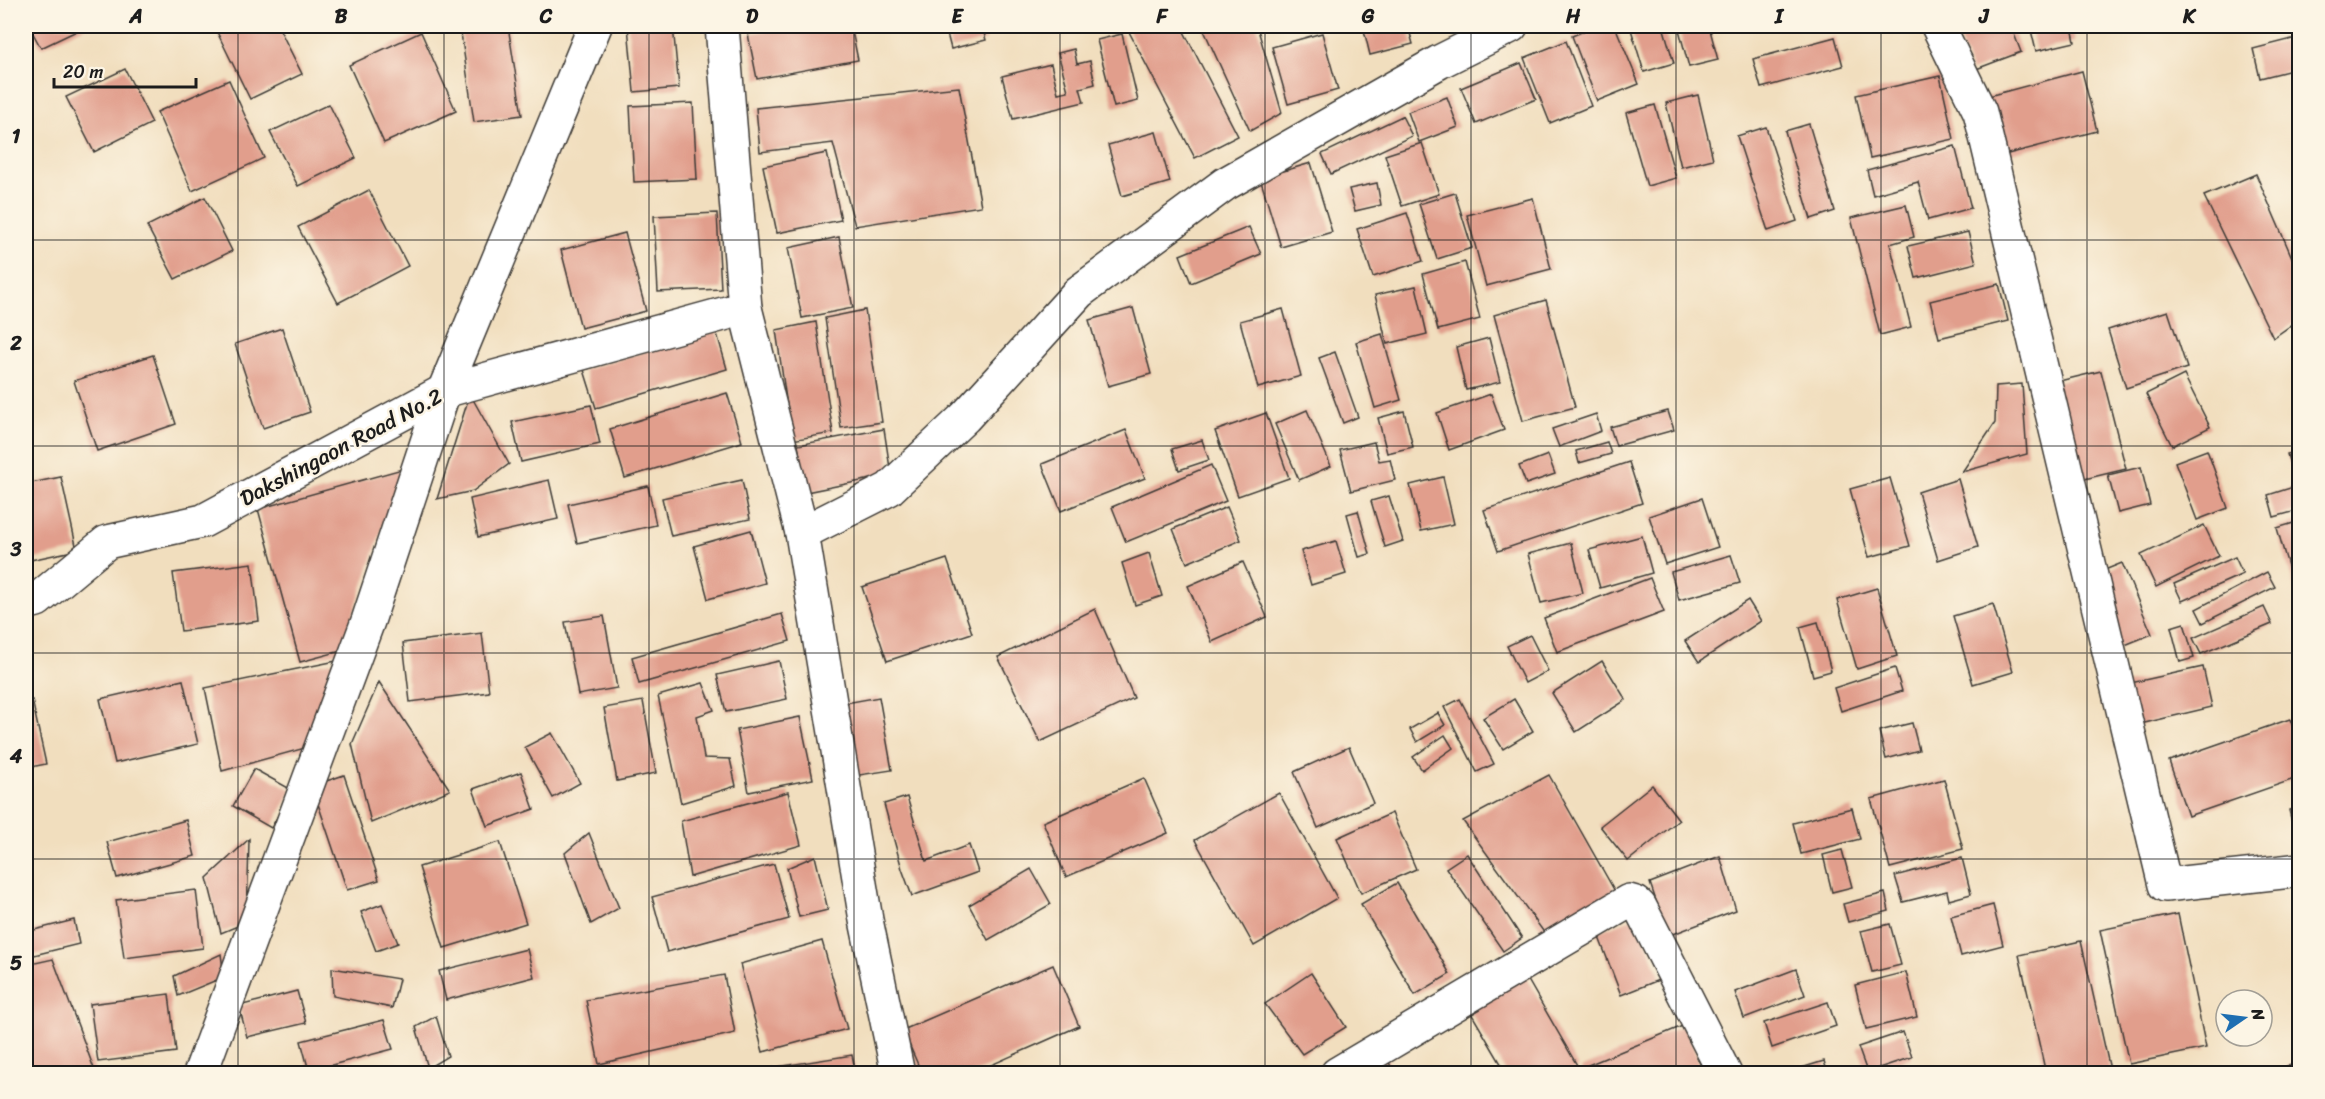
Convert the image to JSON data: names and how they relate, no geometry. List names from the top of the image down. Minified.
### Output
{"streets":{"street":["Dakshingaon Road No.2"]},"scale_bar":"20 m","north":"right","grid":{"columns":["A","B","C","D","E","F","G","H","I","J","K"],"rows":["1","2","3","4","5"]}}
